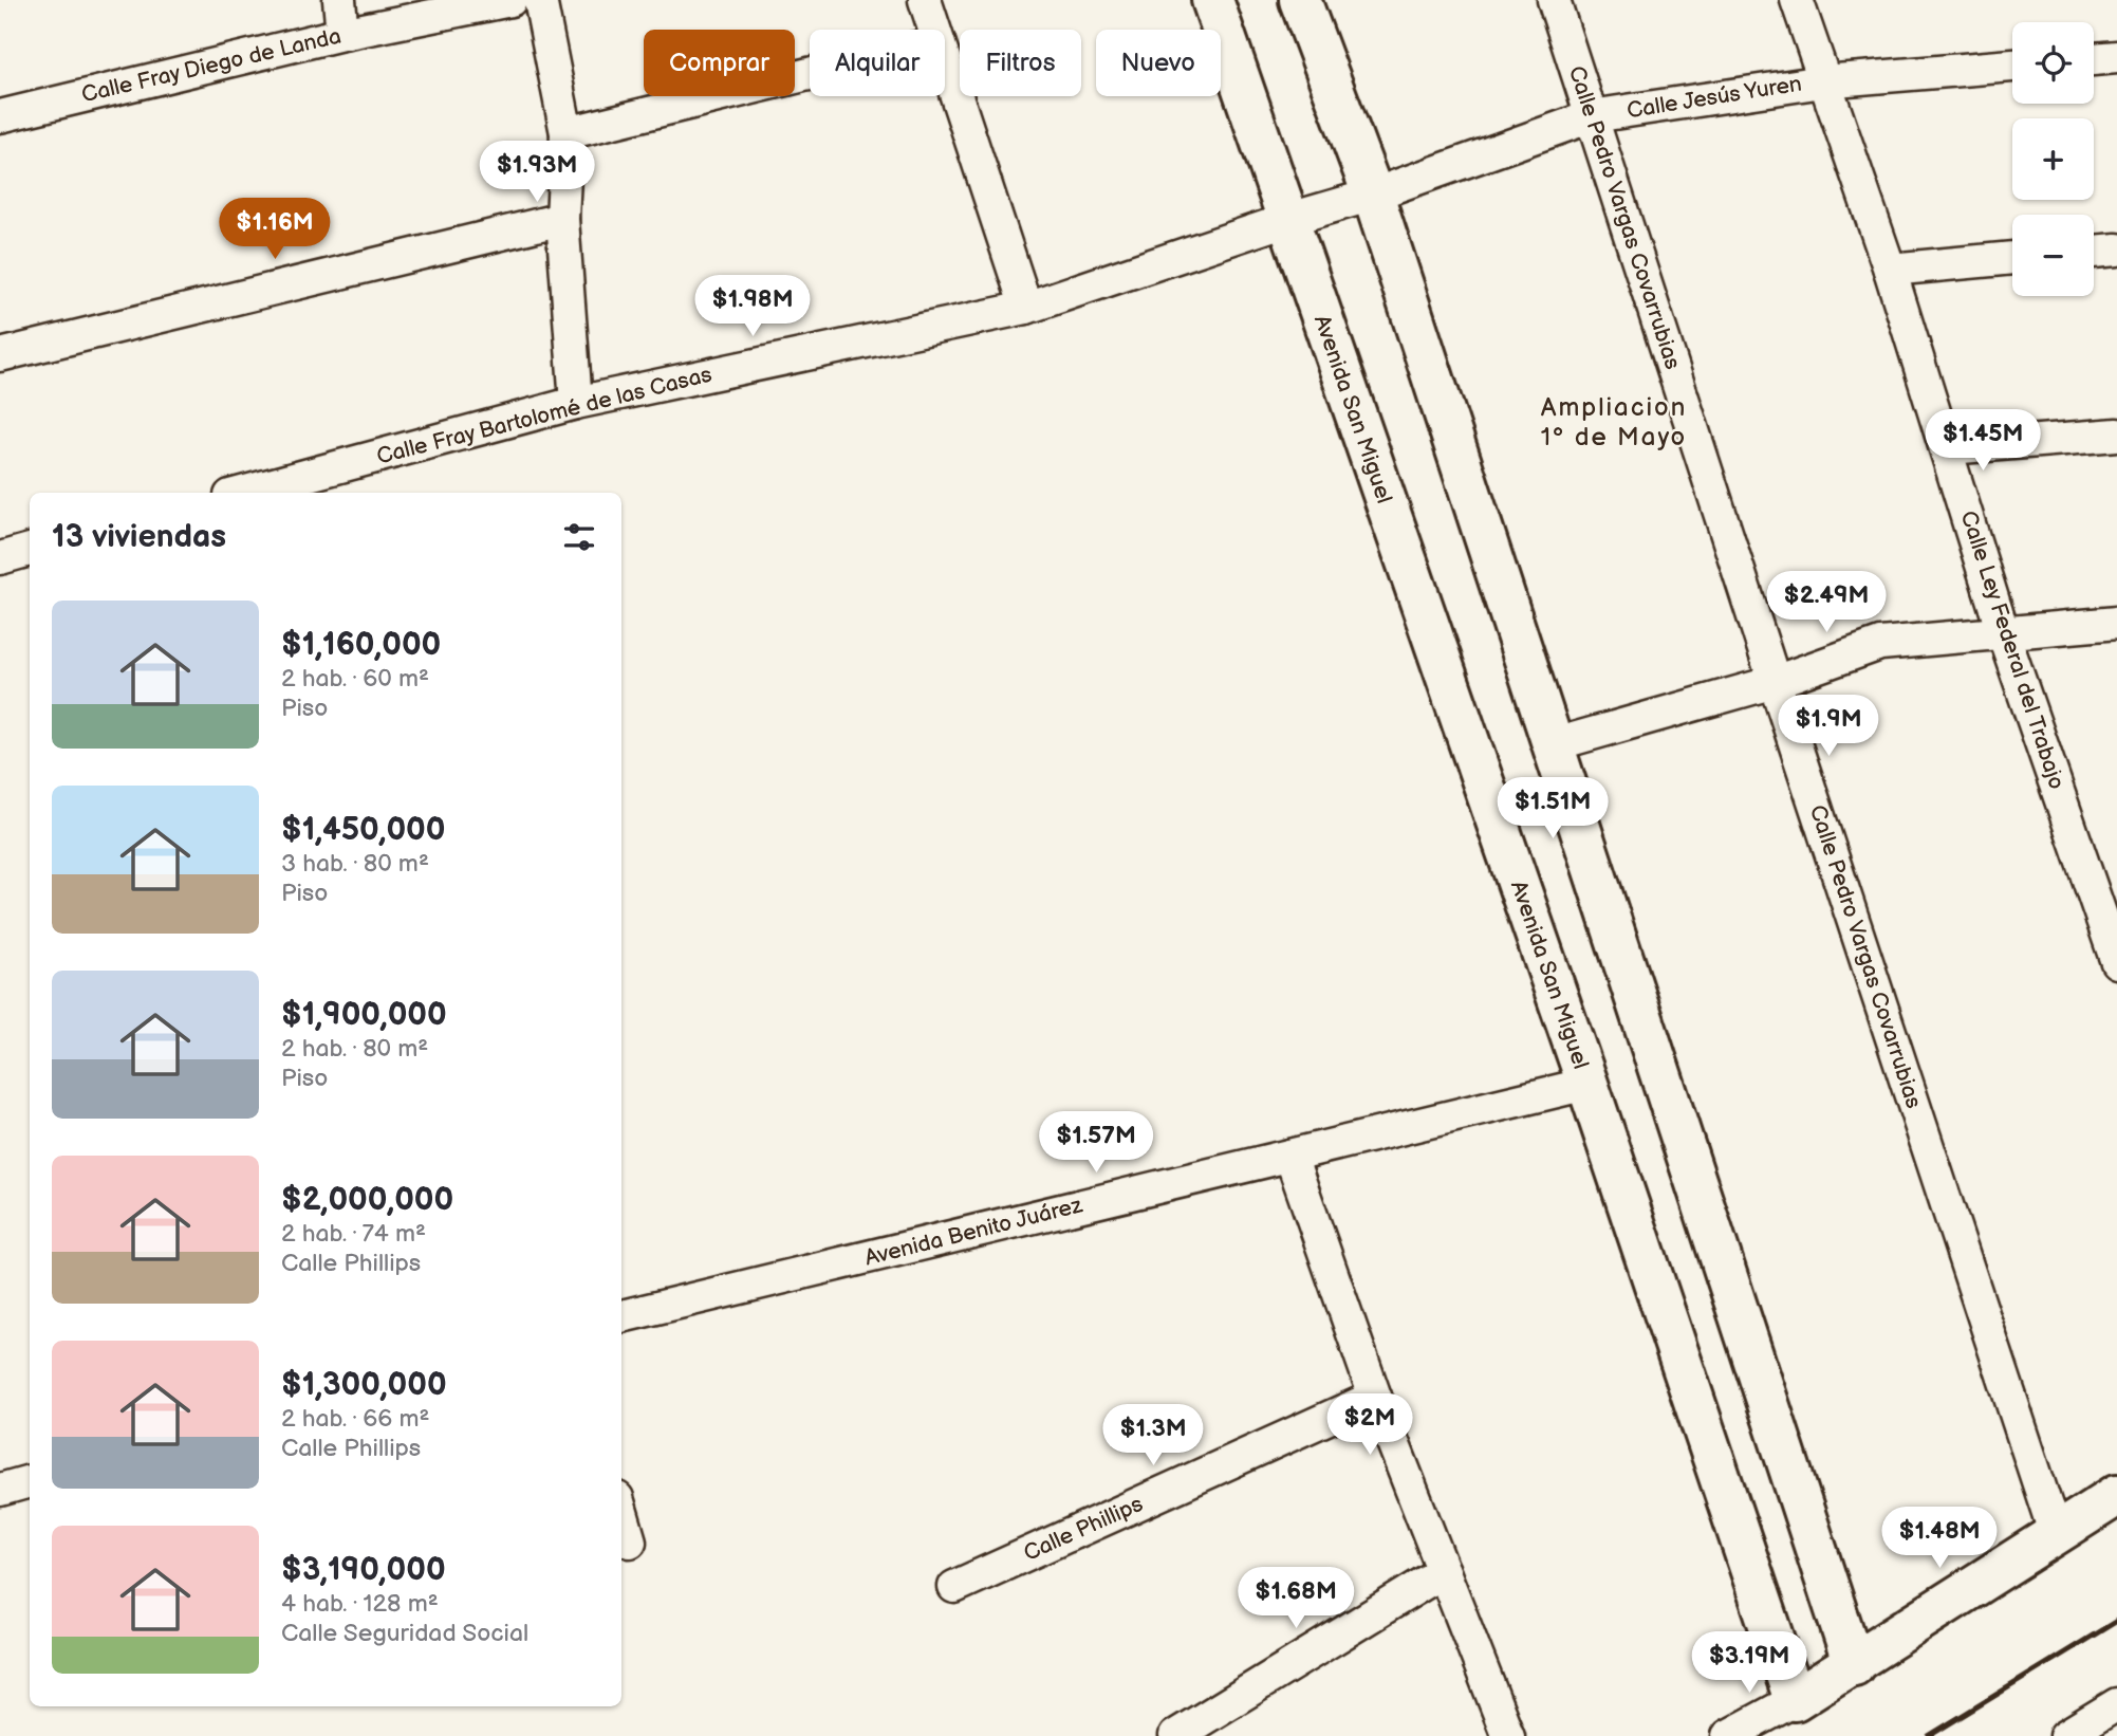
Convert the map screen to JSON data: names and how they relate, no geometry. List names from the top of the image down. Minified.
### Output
{"streets":{"street":["Calle Fray Diego de Landa","Calle Jesús Yuren","Calle Pedro Vargas Covarrubias","Avenida San Miguel","Calle Fray Bartolomé de las Casas","Calle Ley Federal del Trabajo","Avenida Benito Juárez","Calle Phillips"]},"crossings":[["Calle Jesús Yuren","Calle Pedro Vargas Covarrubias"],["Calle Jesús Yuren","Avenida San Miguel"],["Calle Jesús Yuren","Calle Fray Bartolomé de las Casas"],["Calle Jesús Yuren","Calle Ley Federal del Trabajo"],["Avenida San Miguel","Calle Fray Bartolomé de las Casas"],["Avenida San Miguel","Avenida Benito Juárez"]],"districts":["Ampliacion 1º de Mayo"],"page":{"map_buttons":["+","−"],"chip":["Comprar","Alquilar","Filtros","Nuevo"],"price":["$1.93M","$1.16M","$1.98M","$1.45M","$2.49M","$1.9M","$1.51M","$1.57M","$2M","$1.3M","$1.48M","$1.68M","$3.19M"],"heading":"13 viviendas","list":[{"name":"$1,160,000","note":"2 hab. · 60 m² · Piso"},{"name":"$1,450,000","note":"3 hab. · 80 m² · Piso"},{"name":"$1,900,000","note":"2 hab. · 80 m² · Piso"},{"name":"$2,000,000","note":"2 hab. · 74 m² · Calle Phillips"},{"name":"$1,300,000","note":"2 hab. · 66 m² · Calle Phillips"},{"name":"$3,190,000","note":"4 hab. · 128 m² · Calle Seguridad Social"}]}}
